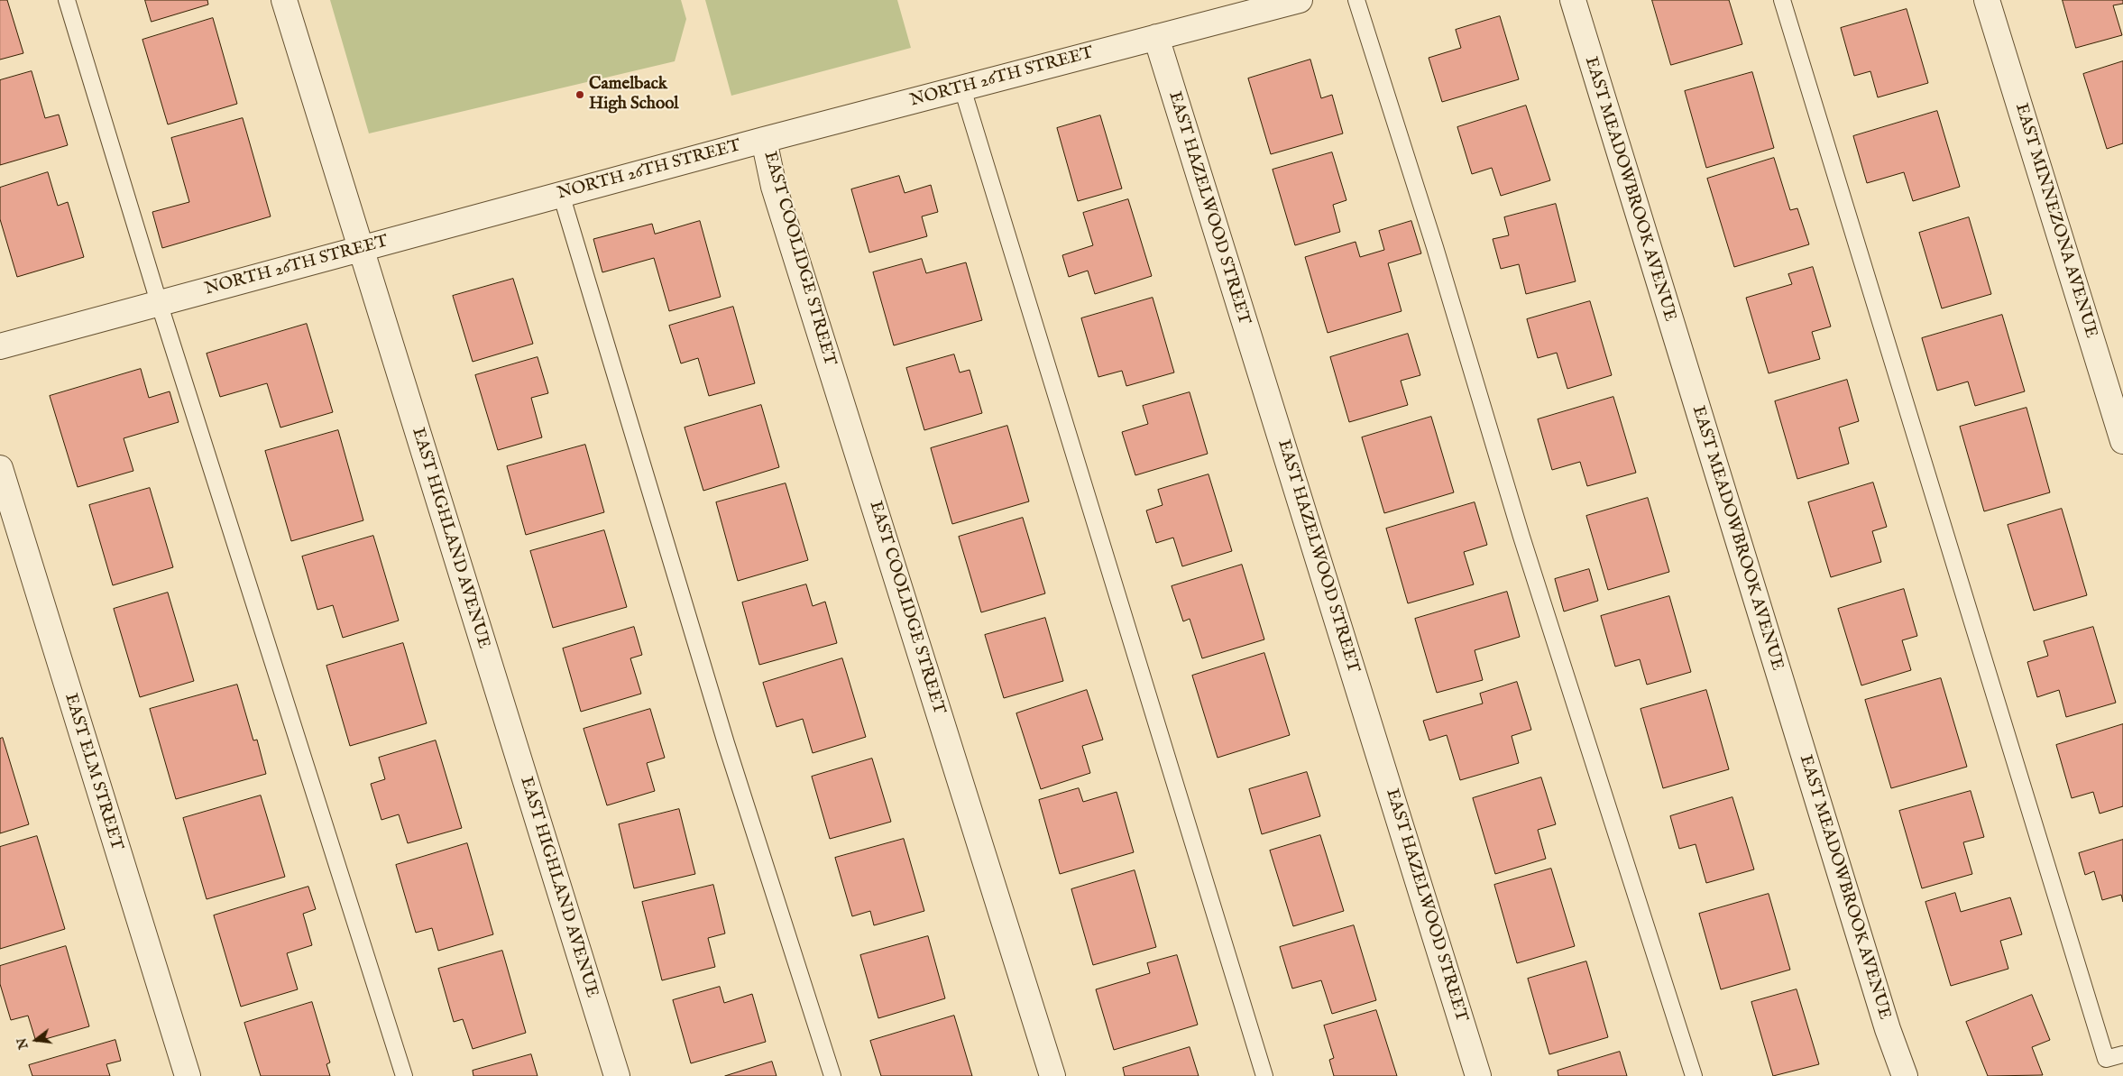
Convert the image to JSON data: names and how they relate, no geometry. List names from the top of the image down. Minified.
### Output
{"streets":{"street":["NORTH 26TH STREET","EAST MEADOWBROOK AVENUE","EAST HAZELWOOD STREET","EAST MINNEZONA AVENUE","EAST COOLIDGE STREET","EAST HIGHLAND AVENUE","EAST ELM STREET"]},"crossings":[["NORTH 26TH STREET","EAST HAZELWOOD STREET"],["NORTH 26TH STREET","EAST COOLIDGE STREET"],["NORTH 26TH STREET","EAST HIGHLAND AVENUE"]],"places":["Camelback High School"],"north":"left"}
